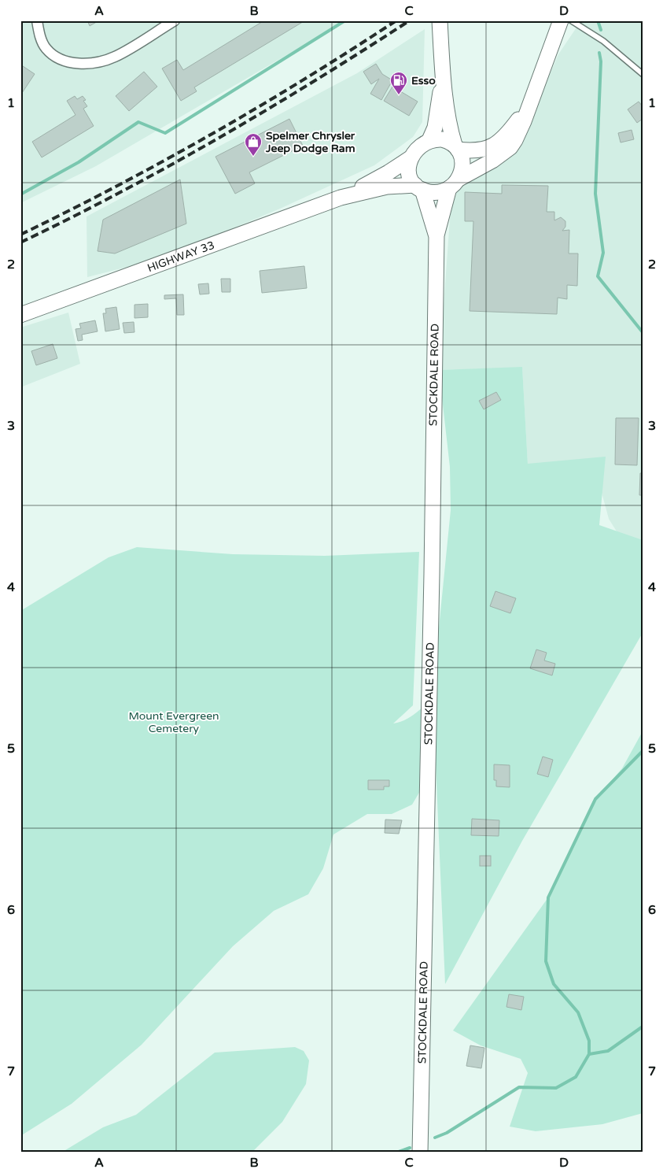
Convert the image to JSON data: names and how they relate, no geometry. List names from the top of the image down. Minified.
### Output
{"streets":{"street":["HIGHWAY 33","STOCKDALE ROAD"]},"crossings":[["HIGHWAY 33","STOCKDALE ROAD"]],"parks":["Mount Evergreen Cemetery"],"places":{"fuel station":["Esso"],"shop":["Spelmer Chrysler Jeep Dodge Ram"]},"grid":{"columns":["A","B","C","D"],"rows":["1","2","3","4","5","6","7"]}}
